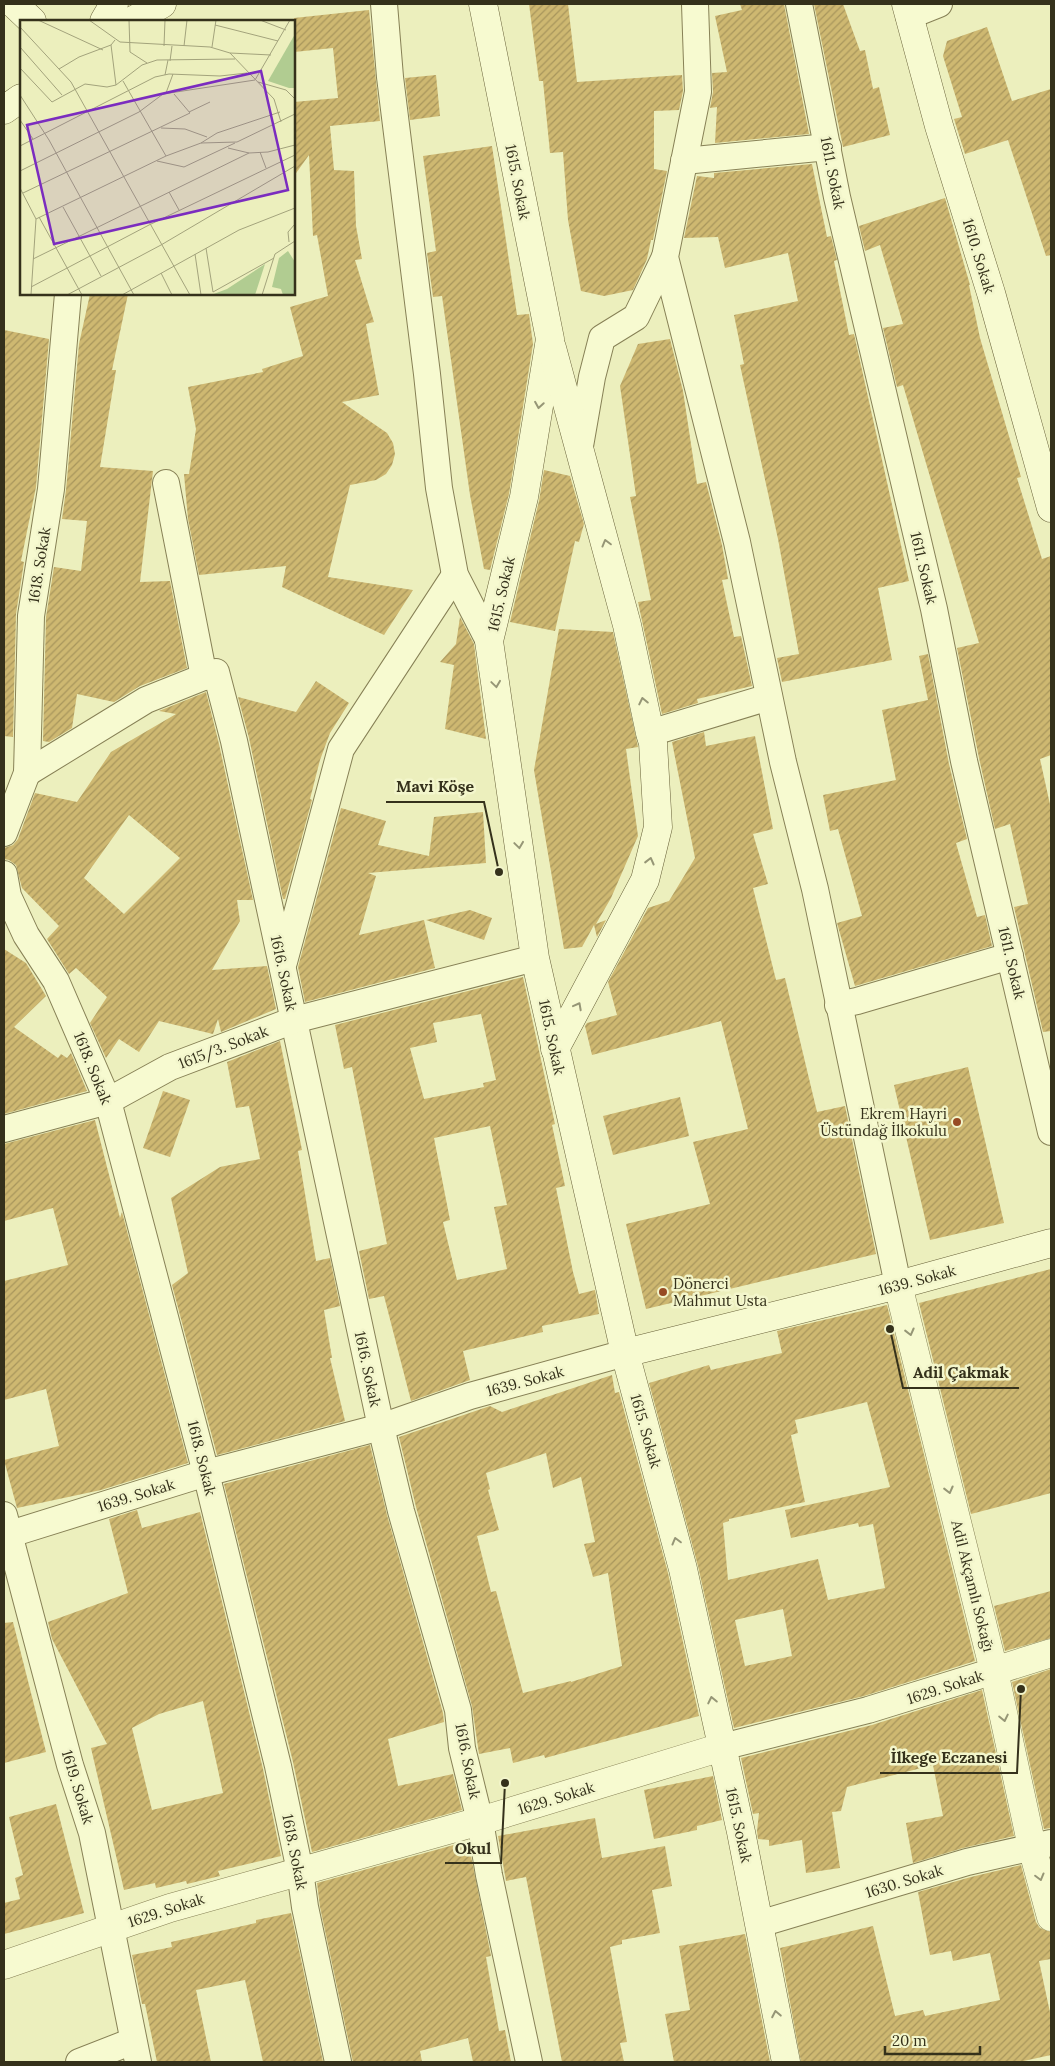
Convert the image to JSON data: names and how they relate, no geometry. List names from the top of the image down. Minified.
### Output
{"streets":{"main road":["1615. Sokak","1610. Sokak","1639. Sokak","Adil Akçamlı Sokağı","1629. Sokak"],"street":["1611. Sokak","1618. Sokak","1616. Sokak","1615/3. Sokak","1619. Sokak","1630. Sokak"]},"crossings":[["1615. Sokak","1615/3. Sokak"],["1615. Sokak","1639. Sokak"],["1615. Sokak","1629. Sokak"],["1615. Sokak","1630. Sokak"],["1618. Sokak","1615/3. Sokak"],["1618. Sokak","1639. Sokak"],["1618. Sokak","1629. Sokak"],["1616. Sokak","1615/3. Sokak"],["1616. Sokak","1639. Sokak"],["1616. Sokak","1629. Sokak"],["1639. Sokak","Adil Akçamlı Sokağı"],["1639. Sokak","1619. Sokak"],["Adil Akçamlı Sokağı","1629. Sokak"],["Adil Akçamlı Sokağı","1630. Sokak"],["1629. Sokak","1619. Sokak"]],"one_way":["Adil Akçamlı Sokağı"],"places":["Mavi Köşe","Ekrem Hayri Üstündağ İlkokulu","Dönerci Mahmut Usta","Adil Çakmak","İlkege Eczanesi","Okul"],"scale_bar":"20 m"}
